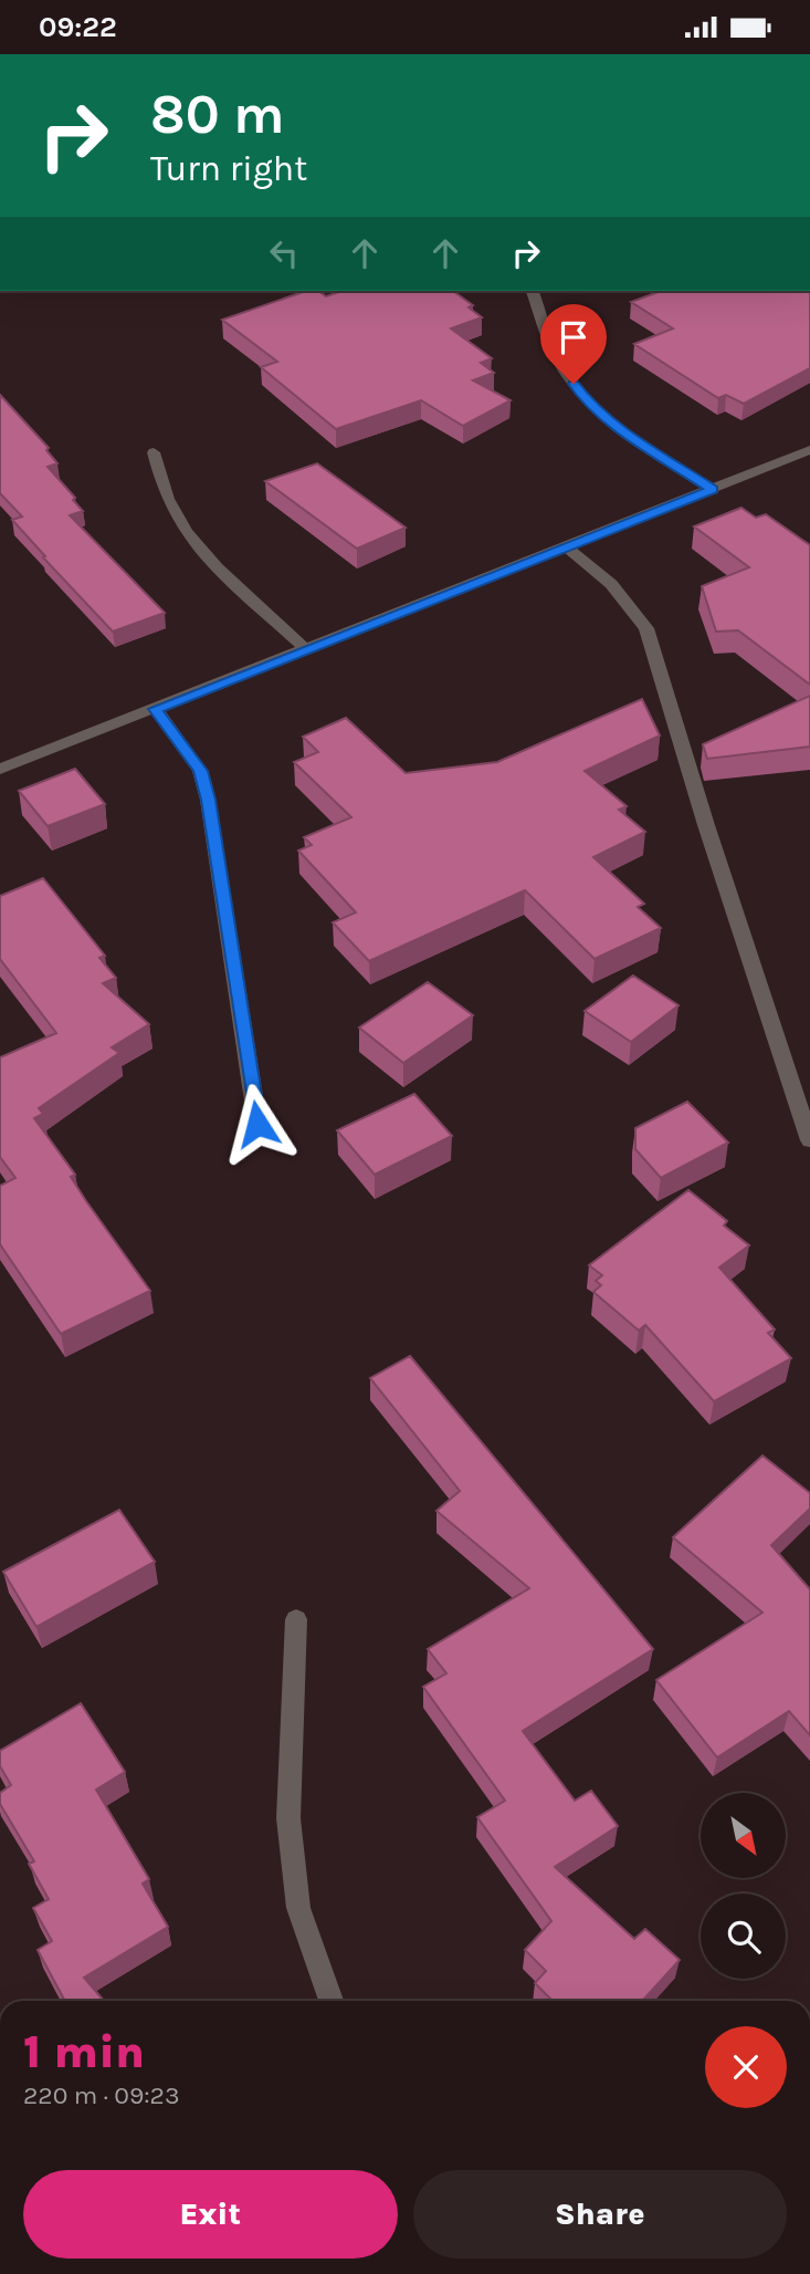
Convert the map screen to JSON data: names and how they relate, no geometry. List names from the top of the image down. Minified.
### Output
{"north":"bottom right","page":{"status":"09:22","turn":["80 m","Turn right"],"heading":["1 min","220 m · 09:23"],"buttons":["Exit","Share"]}}
